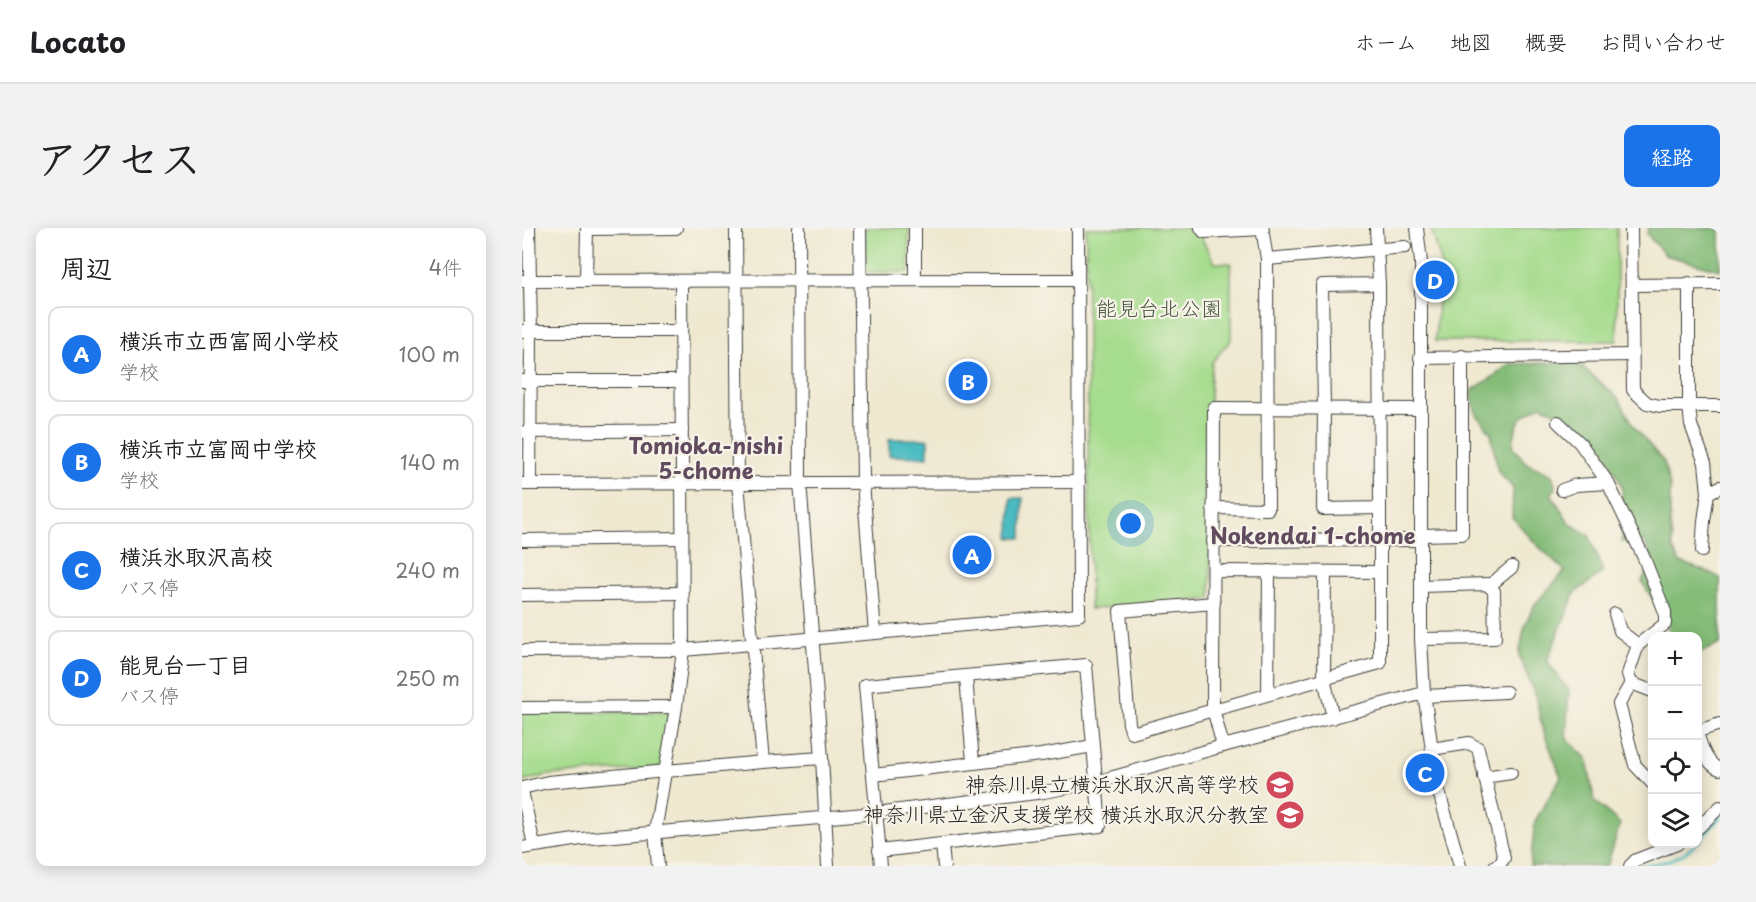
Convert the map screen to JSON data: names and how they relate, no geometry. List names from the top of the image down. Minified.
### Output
{"districts":["Tomioka-nishi 5-chome","Nokendai 1-chome"],"parks":["能見台北公園"],"places":{"school or university":["神奈川県立横浜氷取沢高等学校","神奈川県立金沢支援学校 横浜氷取沢分教室"]},"page":{"header":"Locato","nav":["ホーム","地図","概要","お問い合わせ"],"title":"アクセス","buttons":"経路","heading":["周辺","4件"],"pins":["D","B","A","C"],"list":[{"mark":"A","name":"横浜市立西富岡小学校","note":"学校","value":"100 m"},{"mark":"B","name":"横浜市立富岡中学校","note":"学校","value":"140 m"},{"mark":"C","name":"横浜氷取沢高校","note":"バス停","value":"240 m"},{"mark":"D","name":"能見台一丁目","note":"バス停","value":"250 m"}],"map_buttons":["+","−"]}}
